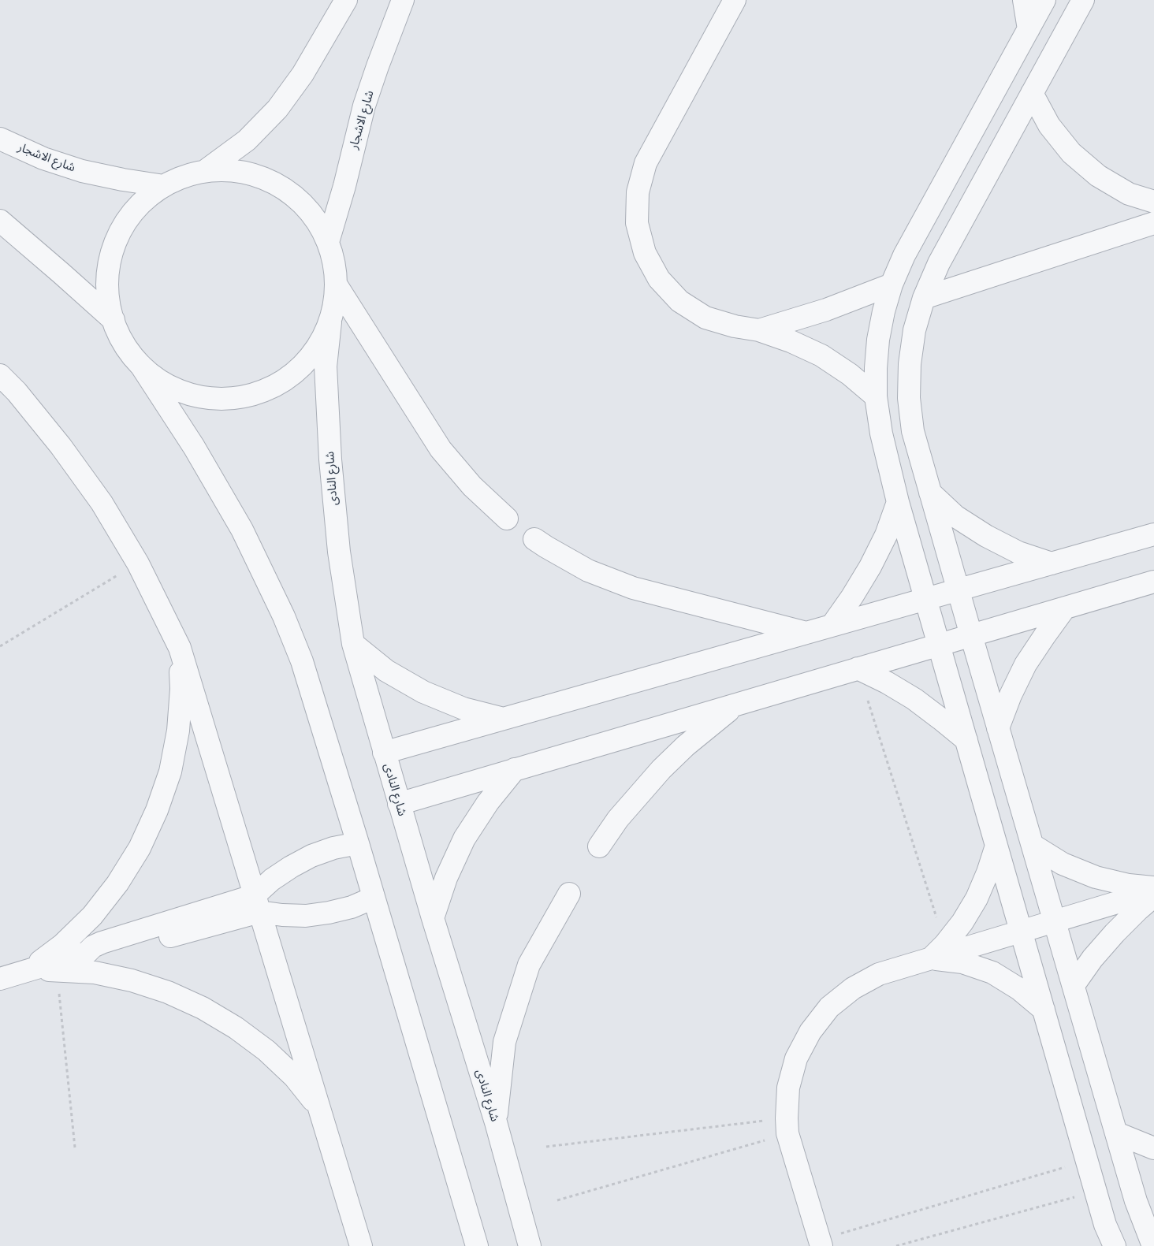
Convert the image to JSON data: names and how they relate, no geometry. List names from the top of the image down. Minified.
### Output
{"streets":{"street":["شارع الاشجار","شارع النادى"]}}
